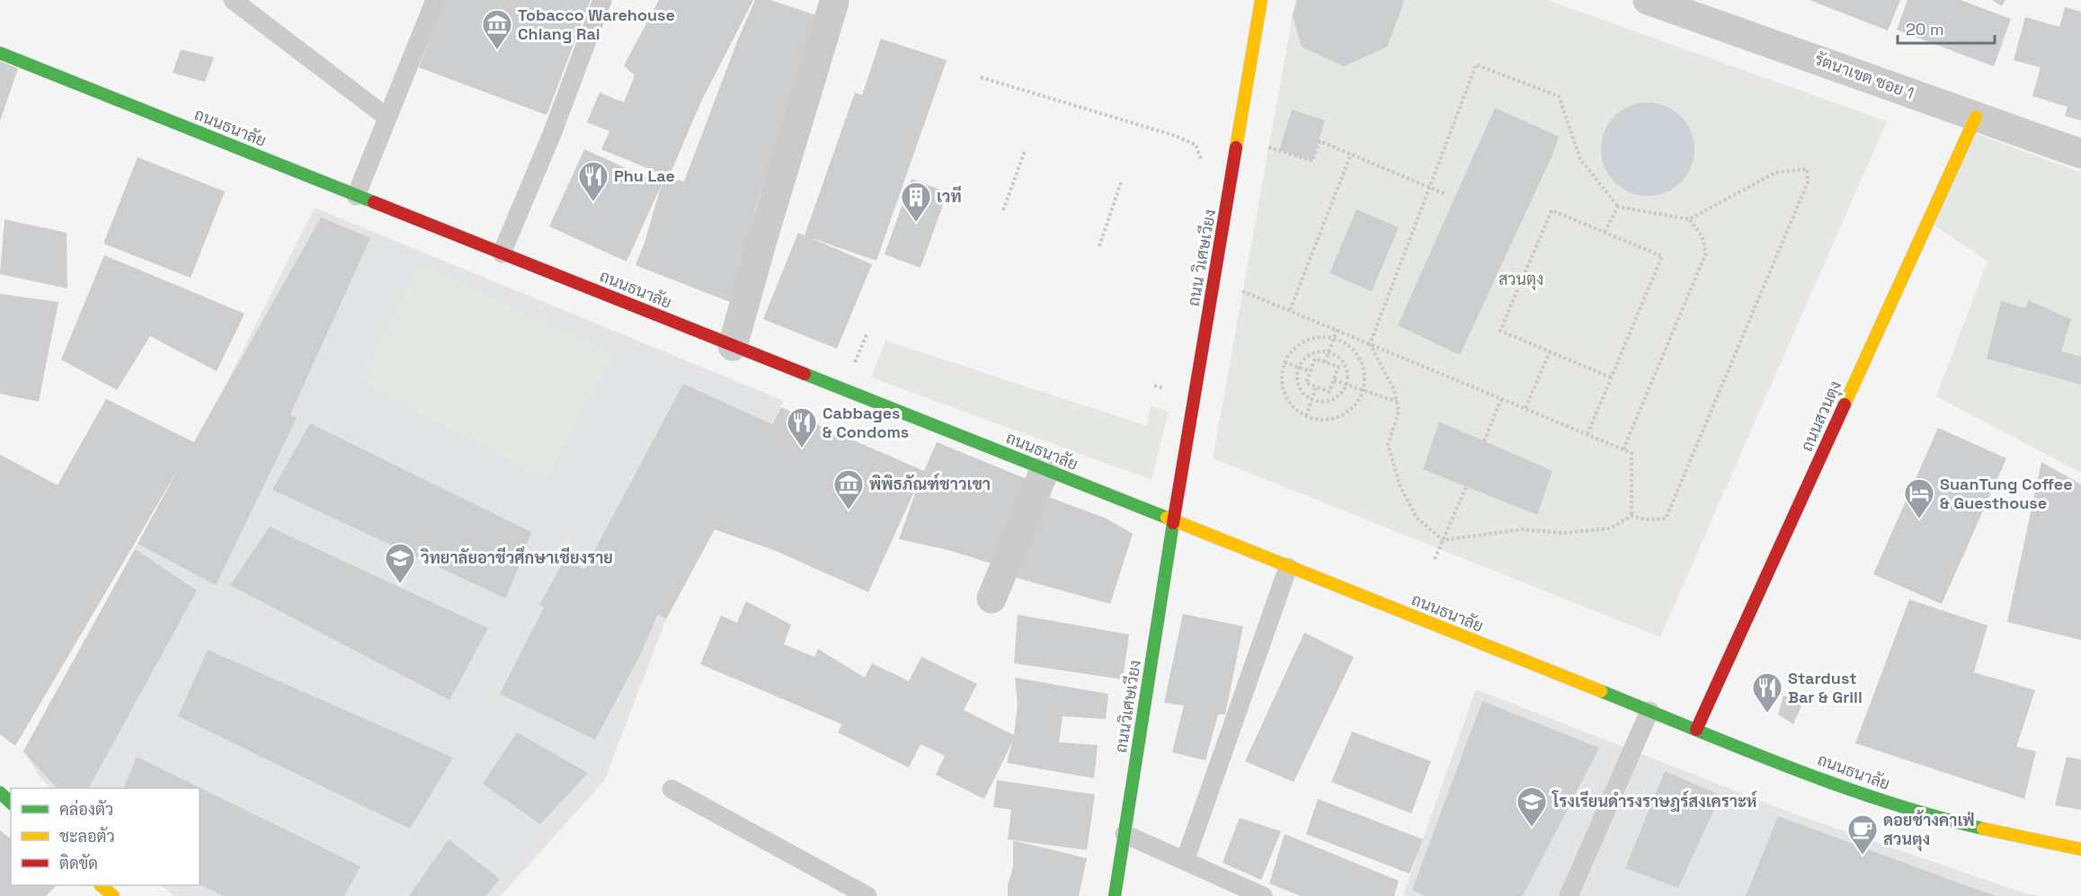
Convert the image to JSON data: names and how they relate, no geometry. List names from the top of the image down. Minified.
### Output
{"streets":{"street":["รัตนาเขต ซอย 1","ถนนธนาลัย","ถนน วิเศษเวียง","ถนนสวนตุง","ถนนวิเศษเวียง"]},"crossings":[["รัตนาเขต ซอย 1","ถนนสวนตุง"],["ถนนธนาลัย","ถนน วิเศษเวียง"],["ถนนธนาลัย","ถนนสวนตุง"],["ถนนธนาลัย","ถนนวิเศษเวียง"],["ถนน วิเศษเวียง","ถนนวิเศษเวียง"]],"parks":["สวนตุง"],"places":{"museum":["Tobacco Warehouse Chiang Rai","พิพิธภัณฑ์ชาวเขา"],"restaurant":["Phu Lae","Cabbages & Condoms","Stardust Bar & Grill"],"building":["เวที"],"hotel":["SuanTung Coffee & Guesthouse"],"school or university":["วิทยาลัยอาชีวศึกษาเชียงราย","โรงเรียนดำรงราษฎร์สงเคราะห์"],"cafe":["ดอยช้างคาเฟ่ สวนตุง"]},"legend":["คล่องตัว","ชะลอตัว","ติดขัด"],"scale_bar":"20 m"}
